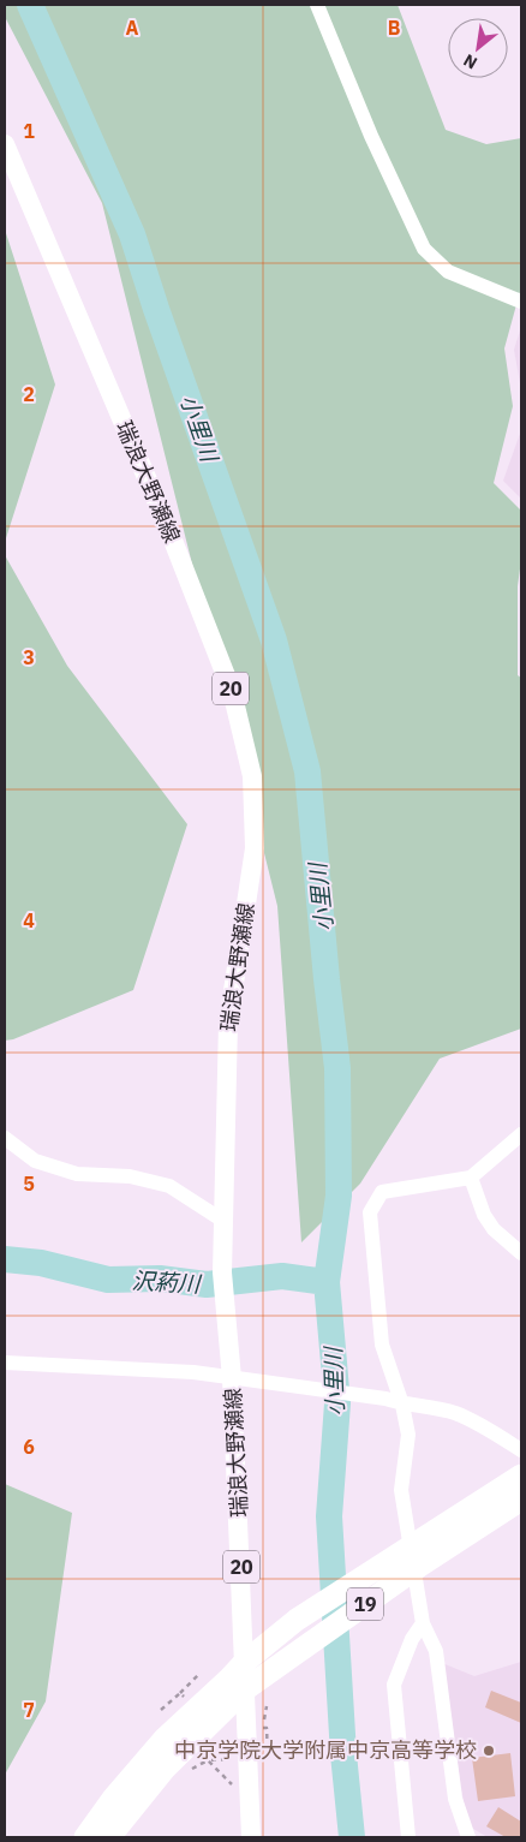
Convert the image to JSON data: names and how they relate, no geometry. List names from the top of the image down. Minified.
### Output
{"streets":{"highway":["19"],"main road":["瑞浪大野瀬線","20"]},"crossings":[["瑞浪大野瀬線","19"]],"water":["小里川","沢葯川"],"places":["中京学院大学附属中京高等学校"],"north":"bottom left","grid":{"columns":["A","B"],"rows":["1","2","3","4","5","6","7"]}}
